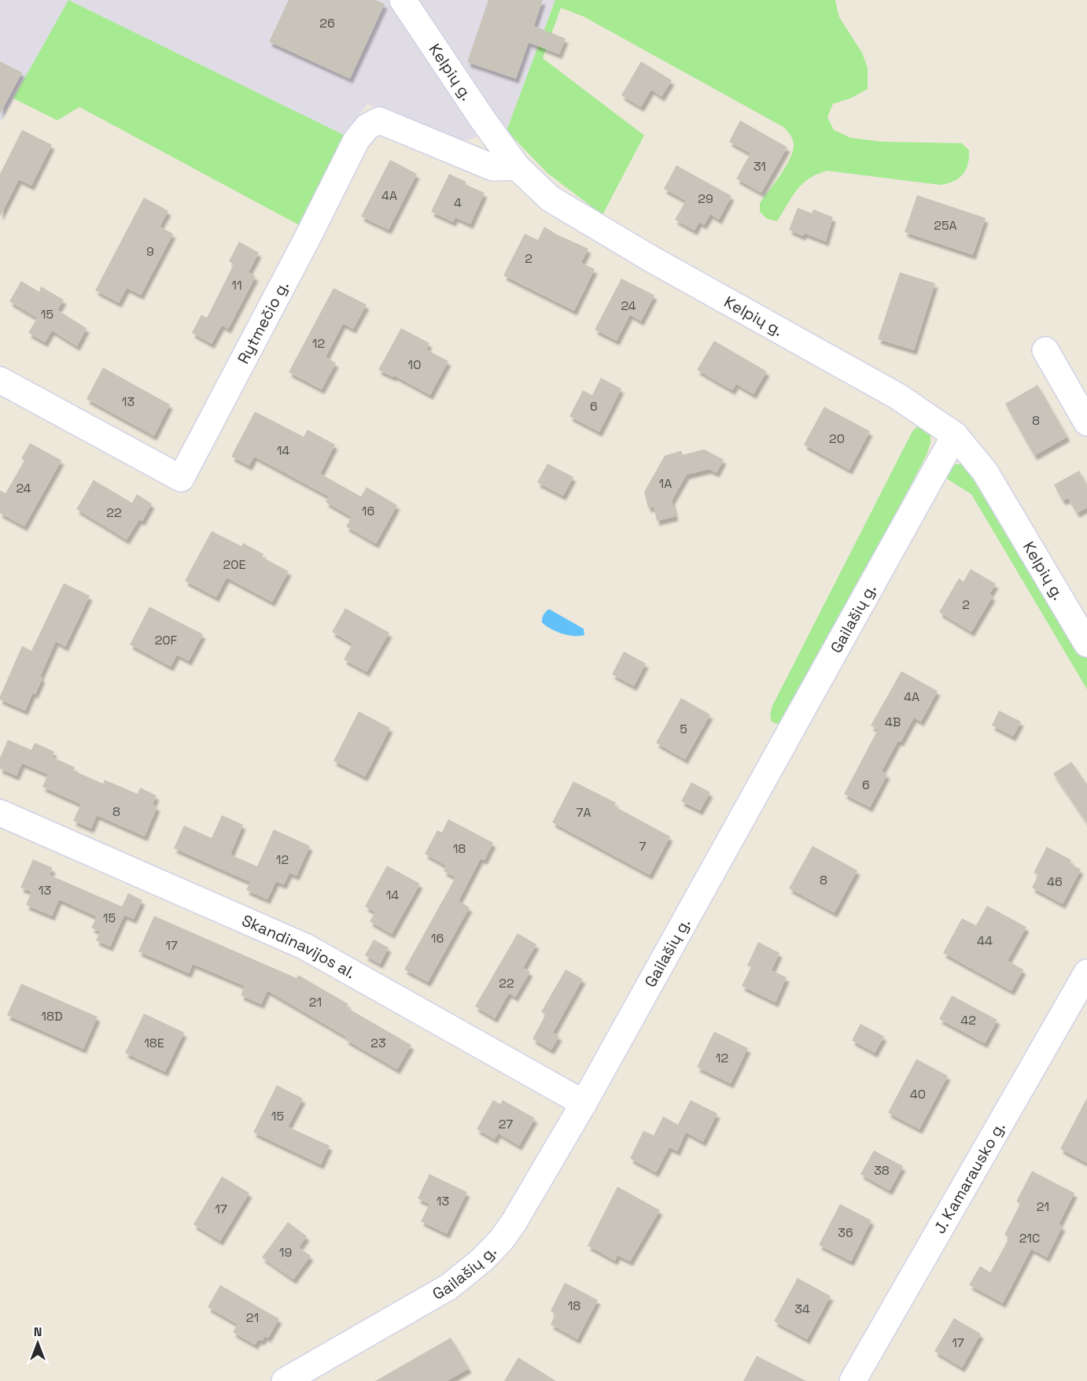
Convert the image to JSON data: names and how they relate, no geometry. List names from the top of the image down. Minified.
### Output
{"streets":{"street":["Kelpių g.","Rytmečio g.","Gailašių g.","Skandinavijos al.","J. Kamarausko g."]},"crossings":[["Kelpių g.","Rytmečio g."],["Kelpių g.","Gailašių g."],["Gailašių g.","Skandinavijos al."]],"house_numbers":["26","31","4A","29","4","25A","9","2","11","24","15","12","10","13","6","8","20","14","1A","24","16","22","20E","2","20F","4A","4B","5","6","8","7A","7","18","12","8","46","13","14","15","16","44","17","22","21","18D","42","18E","23","12","40","15","27","38","13","21","17","36","21C","19","18","34","21","17"],"north":"top"}
